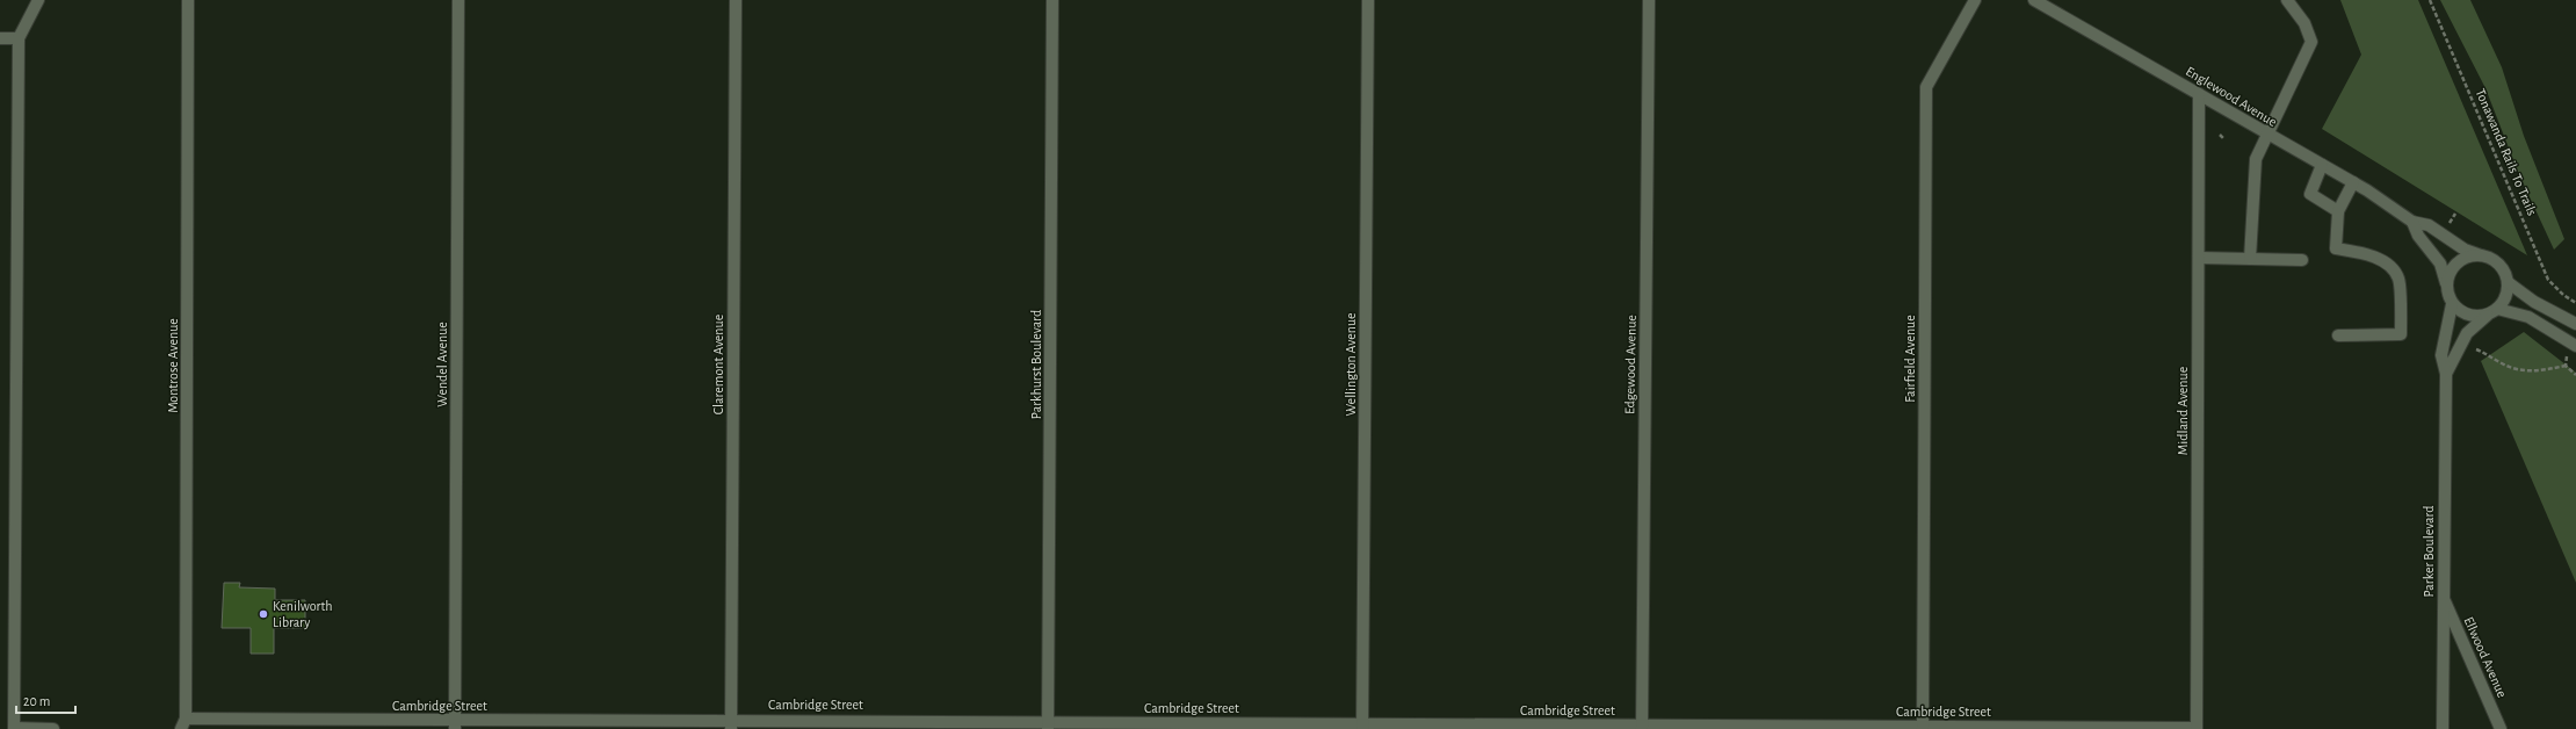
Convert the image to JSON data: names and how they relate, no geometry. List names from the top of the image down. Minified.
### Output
{"streets":{"street":["Englewood Avenue","Fairfield Avenue","Wendel Avenue","Claremont Avenue","Parkhurst Boulevard","Wellington Avenue","Edgewood Avenue","Montrose Avenue","Midland Avenue","Parker Boulevard","Ellwood Avenue","Cambridge Street"],"path":["Tonawanda Rails To Trails"]},"crossings":[["Englewood Avenue","Midland Avenue"],["Englewood Avenue","Parker Boulevard"],["Fairfield Avenue","Cambridge Street"],["Wendel Avenue","Cambridge Street"],["Claremont Avenue","Cambridge Street"],["Parkhurst Boulevard","Cambridge Street"],["Wellington Avenue","Cambridge Street"],["Edgewood Avenue","Cambridge Street"],["Montrose Avenue","Cambridge Street"],["Midland Avenue","Cambridge Street"],["Parker Boulevard","Ellwood Avenue"]],"places":["Kenilworth Library"],"scale_bar":"20 m"}
